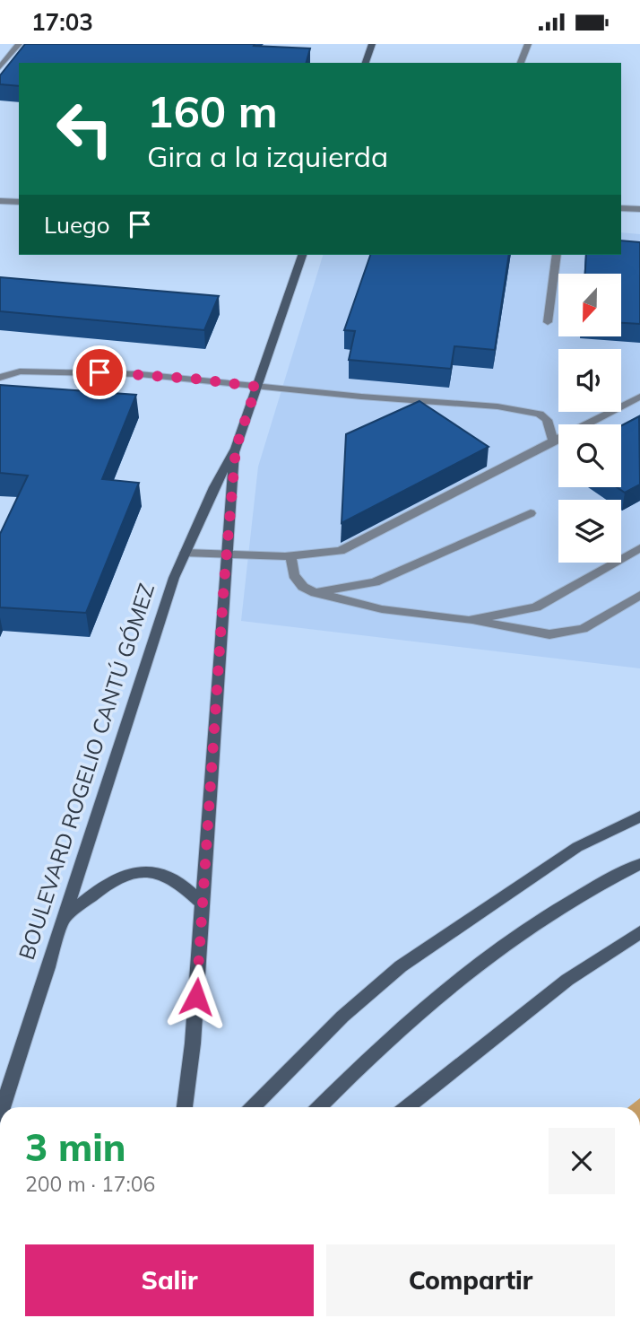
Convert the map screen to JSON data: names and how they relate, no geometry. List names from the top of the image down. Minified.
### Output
{"streets":{"street":["BOULEVARD ROGELIO CANTÚ GÓMEZ"]},"north":"bottom","page":{"status":"17:03","turn":["160 m","Gira a la izquierda"],"then":"Luego","heading":["3 min","200 m · 17:06"],"buttons":["Salir","Compartir"]}}
